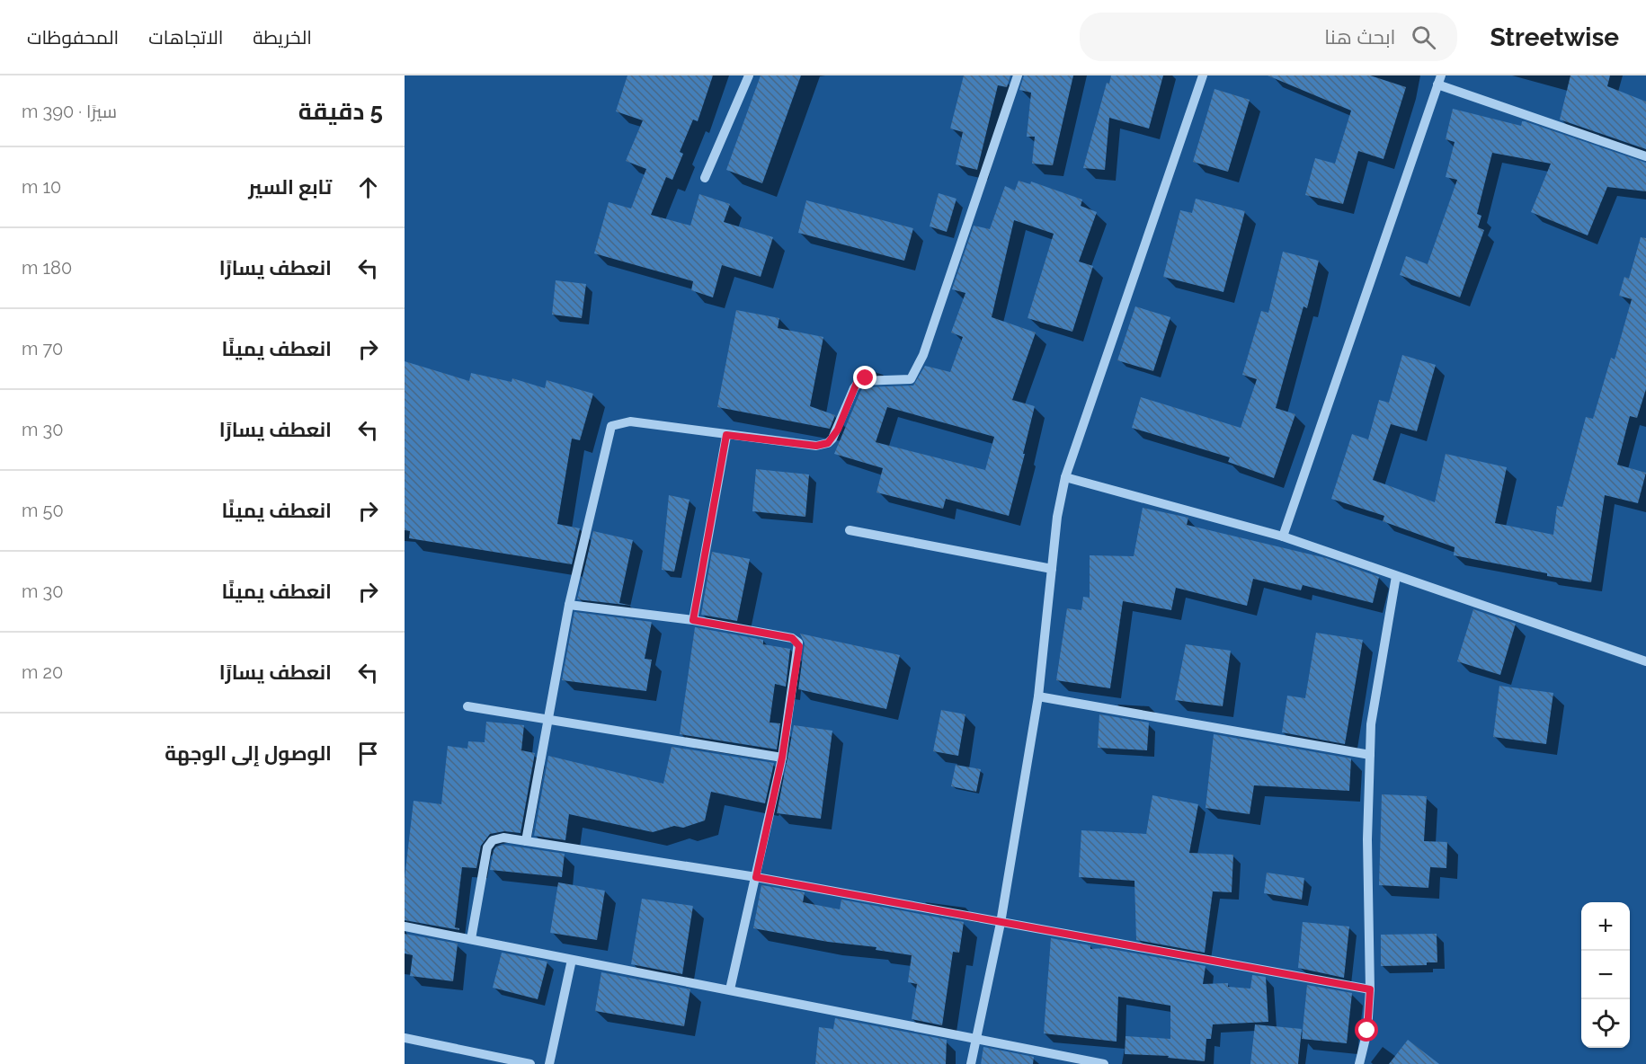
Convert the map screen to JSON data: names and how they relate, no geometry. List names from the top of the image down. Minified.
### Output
{"page":{"header":"Streetwise","search":"ابحث هنا","nav":["الخريطة","الاتجاهات","المحفوظات"],"heading":["5 دقيقة","سيرًا · 390 m"],"list":[["تابع السير","10 m"],["انعطف يسارًا","180 m"],["انعطف يمينًا","70 m"],["انعطف يسارًا","30 m"],["انعطف يمينًا","50 m"],["انعطف يمينًا","30 m"],["انعطف يسارًا","20 m"],"الوصول إلى الوجهة"],"map_buttons":["+","−"]}}
